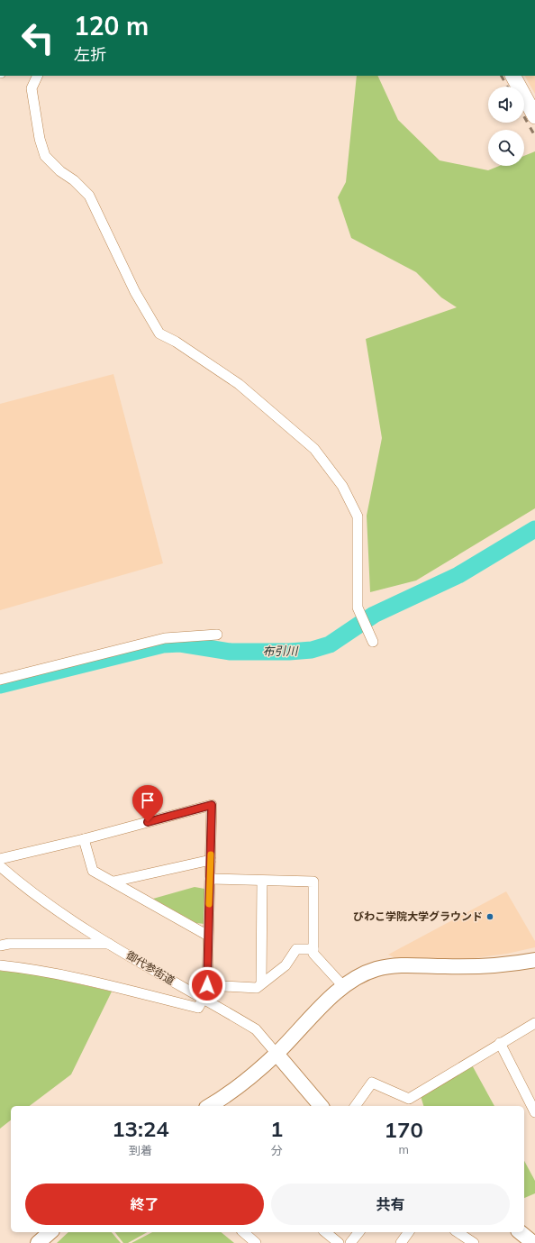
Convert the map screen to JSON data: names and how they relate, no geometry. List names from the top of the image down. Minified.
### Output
{"streets":{"street":["御代参街道"]},"water":["布引川"],"places":["びわこ学院大学グラウンド"],"page":{"turn":["120 m","左折"],"eta":["13:24","到着","1","分","170","m"],"buttons":["終了","共有"]}}
